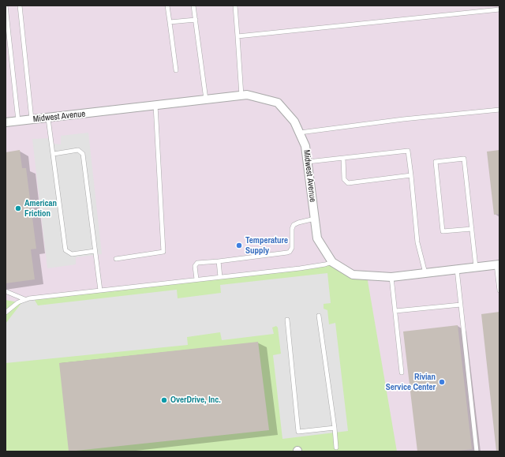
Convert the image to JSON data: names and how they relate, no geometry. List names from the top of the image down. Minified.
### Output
{"streets":{"street":["Midwest Avenue"]},"places":["American Friction","Temperature Supply","Rivian Service Center","OverDrive, Inc."]}
